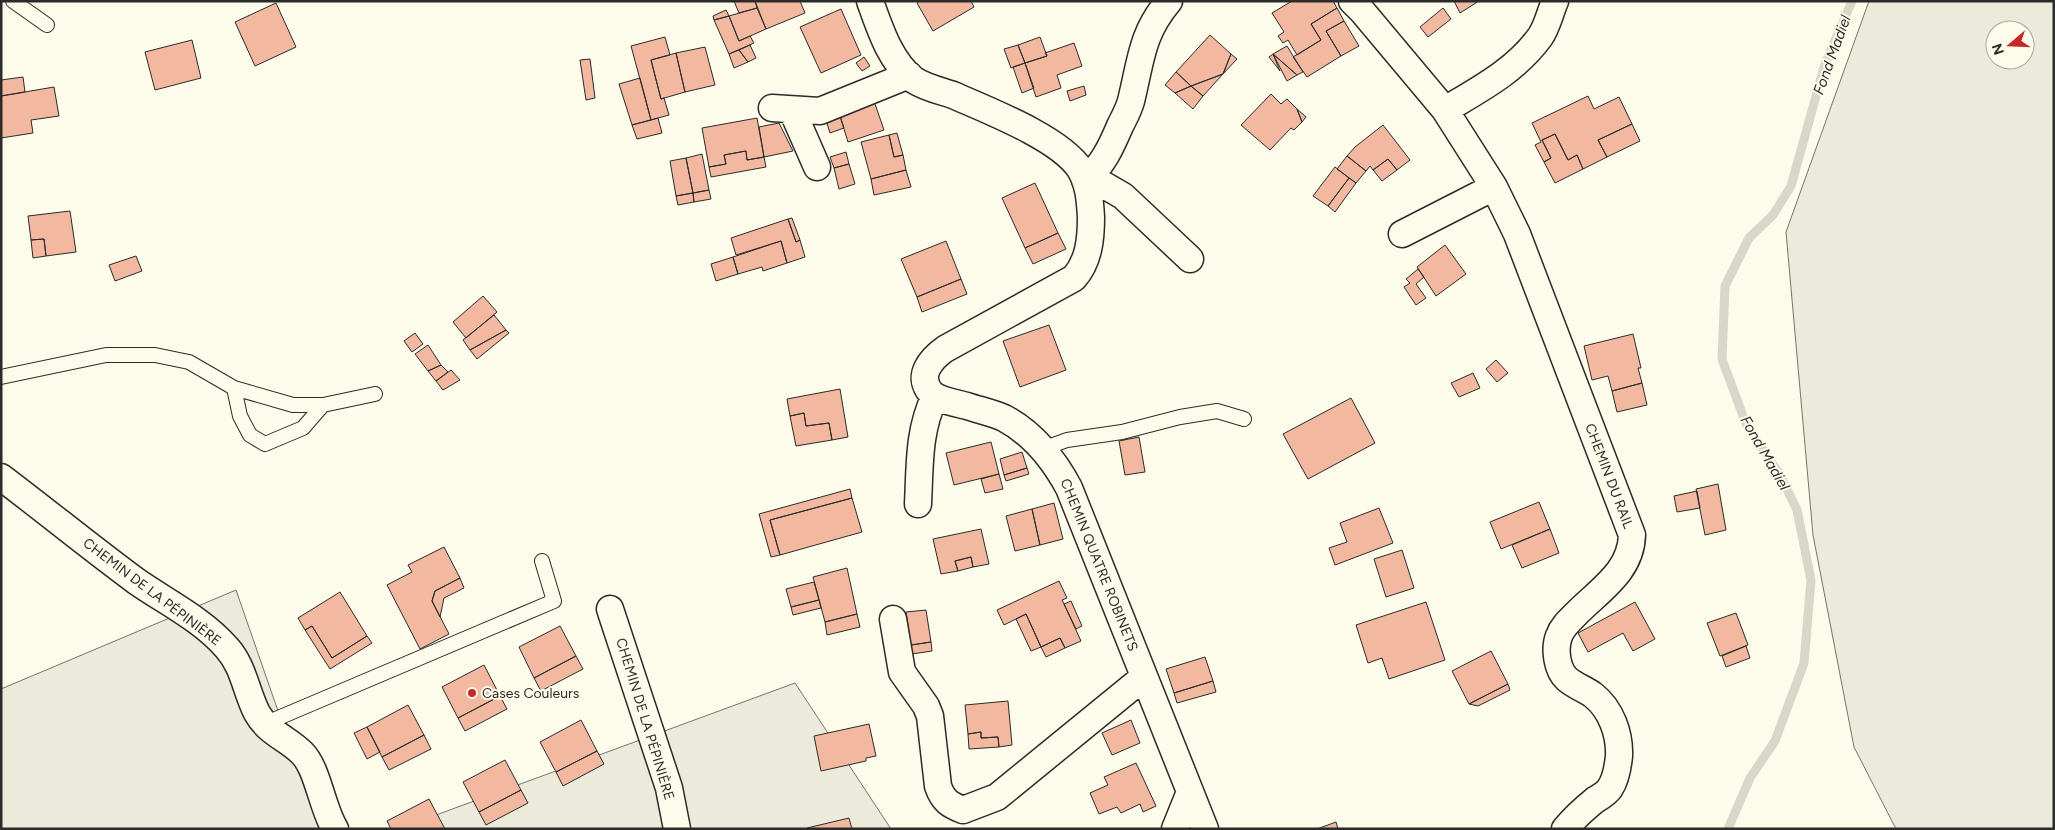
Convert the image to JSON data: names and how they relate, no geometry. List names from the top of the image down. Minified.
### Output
{"streets":{"street":["CHEMIN DU RAIL","CHEMIN QUATRE ROBINETS","CHEMIN DE LA PÉPINIÈRE"]},"water":["Fond Madiel"],"places":["Cases Couleurs"],"north":"left"}
